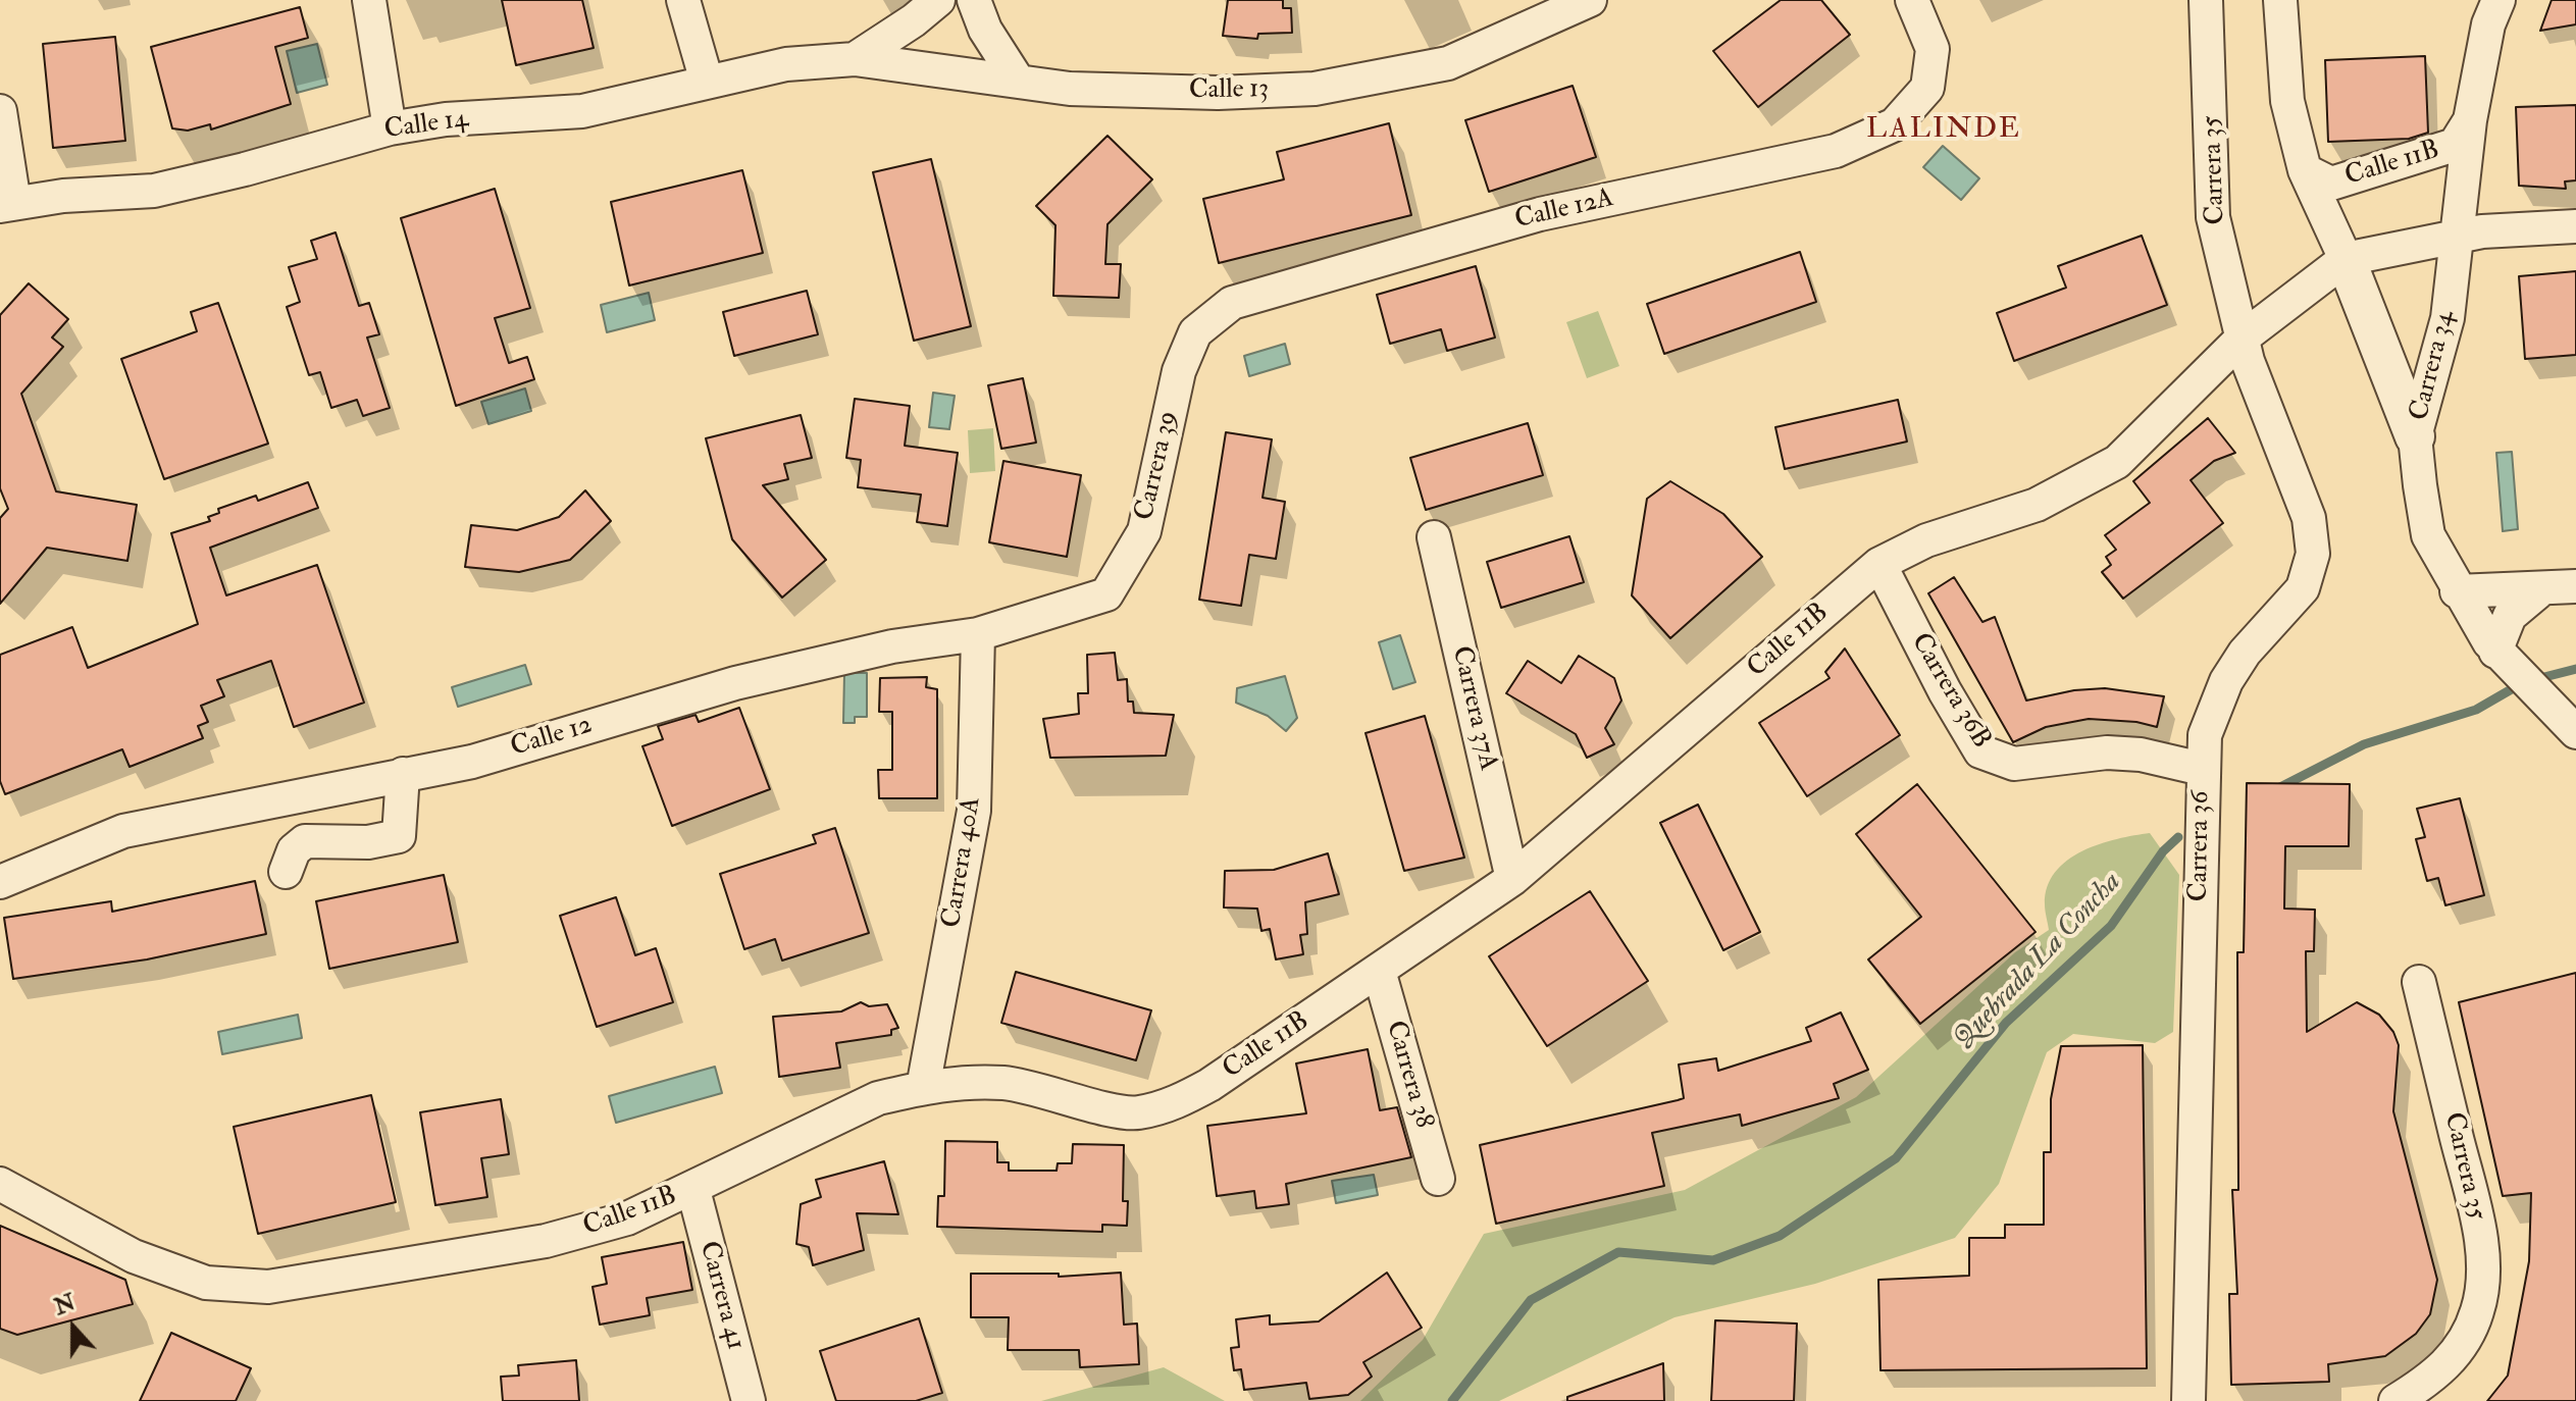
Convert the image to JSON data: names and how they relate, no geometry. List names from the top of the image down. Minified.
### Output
{"streets":{"street":["Calle 13","Calle 14","Calle 11B","Carrera 35","Calle 12A","Carrera 34","Carrera 39","Carrera 36B","Carrera 37A","Calle 12","Carrera 36","Carrera 40A","Carrera 38","Carrera 41"]},"crossings":[["Calle 13","Calle 14"],["Calle 11B","Carrera 35"],["Calle 11B","Carrera 34"],["Calle 11B","Carrera 36B"],["Calle 11B","Carrera 37A"],["Calle 11B","Carrera 36"],["Calle 11B","Carrera 40A"],["Calle 11B","Carrera 38"],["Calle 11B","Carrera 41"],["Carrera 35","Carrera 36"],["Calle 12A","Carrera 39"],["Carrera 39","Calle 12"],["Carrera 36B","Carrera 36"],["Calle 12","Carrera 40A"]],"districts":["LALINDE"],"water":["Quebrada La Concha"],"north":"top"}
